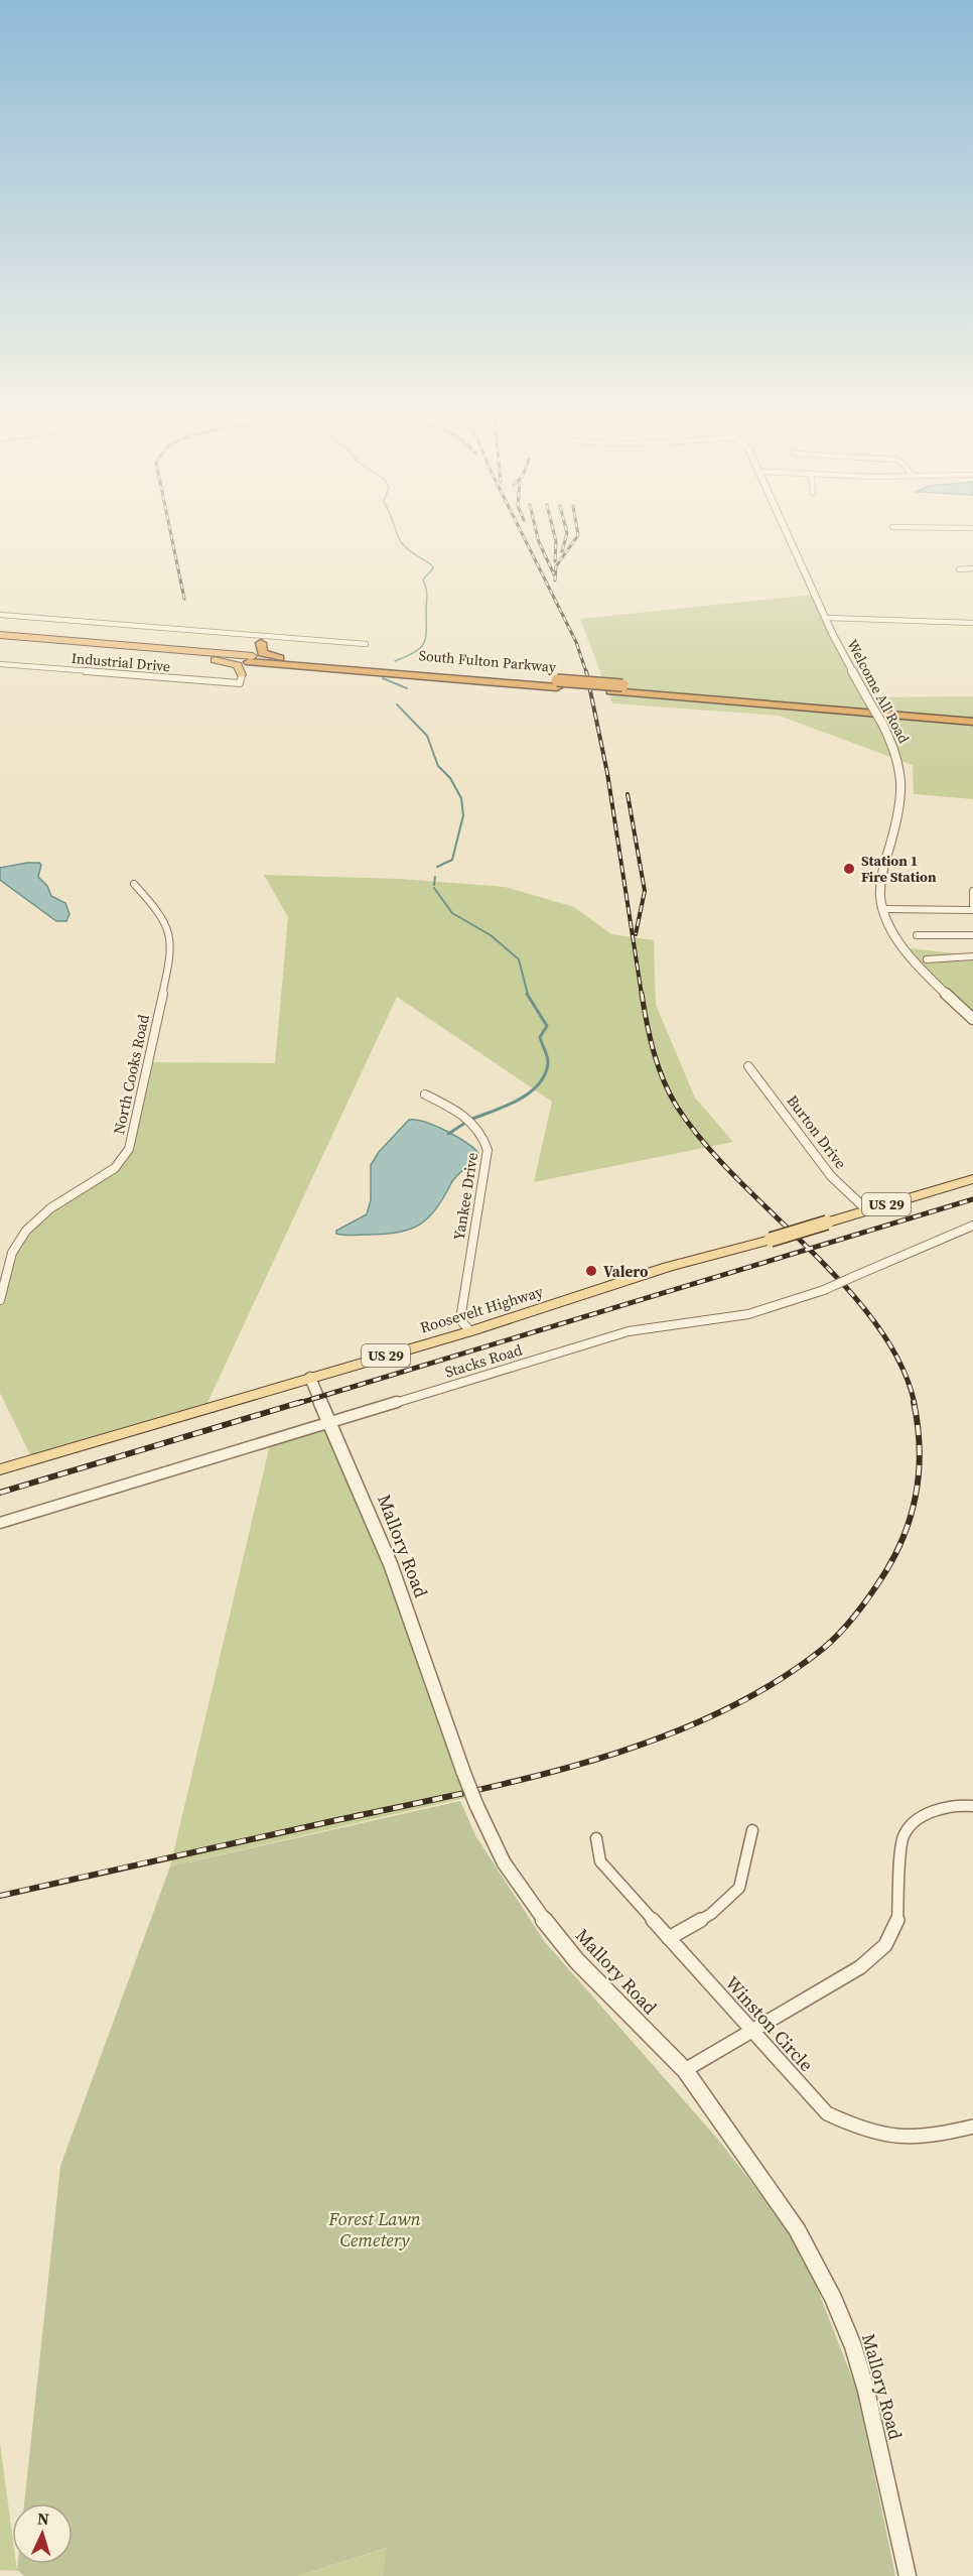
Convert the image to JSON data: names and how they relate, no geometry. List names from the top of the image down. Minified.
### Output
{"streets":{"highway":["South Fulton Parkway"],"main road":["US 29","Roosevelt Highway"],"street":["Industrial Drive","Welcome All Road","North Cooks Road","Burton Drive","Yankee Drive","Stacks Road","Mallory Road","Winston Circle"]},"crossings":[["Burton Drive","Roosevelt Highway"],["Yankee Drive","Roosevelt Highway"],["Roosevelt Highway","Mallory Road"],["Stacks Road","Mallory Road"]],"parks":["Forest Lawn Cemetery"],"places":["Station 1 Fire Station","Valero"],"north":"top"}
